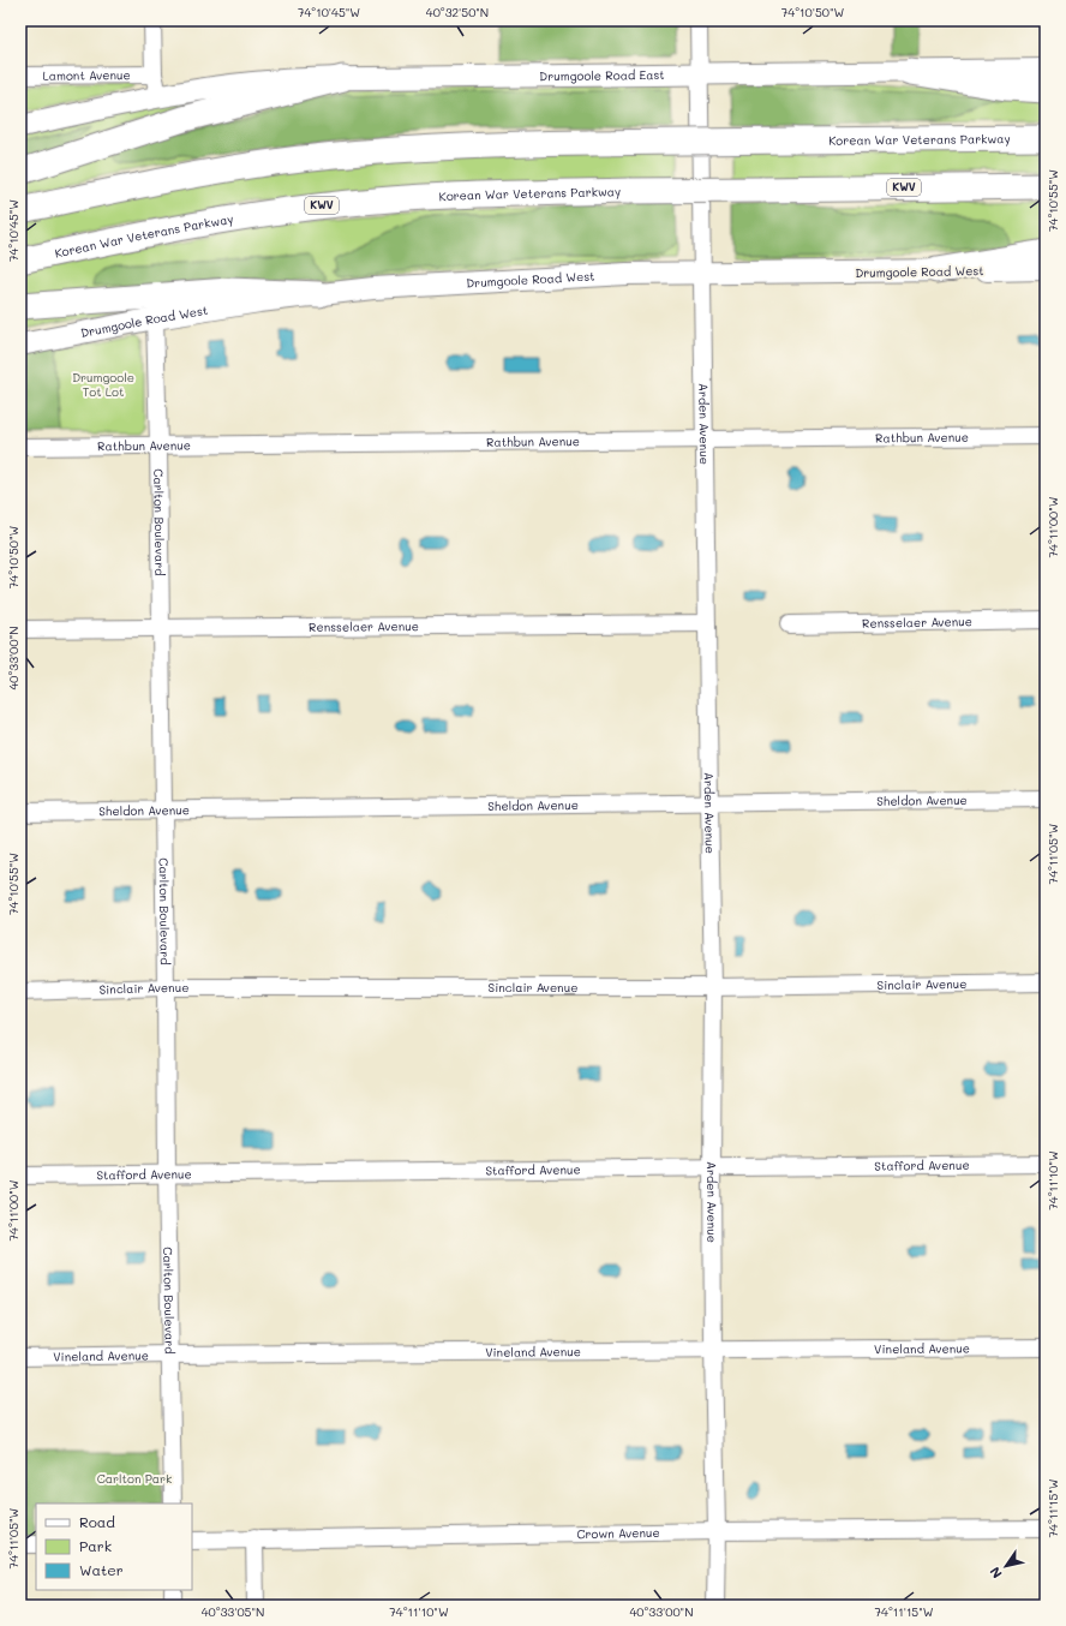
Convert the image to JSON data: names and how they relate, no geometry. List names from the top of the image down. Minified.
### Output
{"streets":{"highway":["Korean War Veterans Parkway","KWV"],"main road":["Drumgoole Road East","Drumgoole Road West"],"street":["Lamont Avenue","Arden Avenue","Rathbun Avenue","Carlton Boulevard","Rensselaer Avenue","Sheldon Avenue","Sinclair Avenue","Stafford Avenue","Vineland Avenue","Crown Avenue"]},"crossings":[["Drumgoole Road East","Arden Avenue"],["Drumgoole Road West","Arden Avenue"],["Drumgoole Road West","Carlton Boulevard"],["Arden Avenue","Rathbun Avenue"],["Arden Avenue","Rensselaer Avenue"],["Arden Avenue","Sheldon Avenue"],["Arden Avenue","Sinclair Avenue"],["Arden Avenue","Stafford Avenue"],["Arden Avenue","Vineland Avenue"],["Arden Avenue","Crown Avenue"],["Rathbun Avenue","Carlton Boulevard"],["Carlton Boulevard","Rensselaer Avenue"],["Carlton Boulevard","Sheldon Avenue"],["Carlton Boulevard","Sinclair Avenue"],["Carlton Boulevard","Stafford Avenue"],["Carlton Boulevard","Vineland Avenue"]],"parks":["Drumgoole Tot Lot","Carlton Park"],"legend":["Road","Park","Water"],"north":"bottom left","coordinates":["74°10'45\"W","40°32'50\"N","74°10'50\"W","74°10'55\"W","74°11'00\"W","40°33'00\"N","74°11'05\"W","74°11'10\"W","74°11'15\"W","40°33'05\"N"]}
